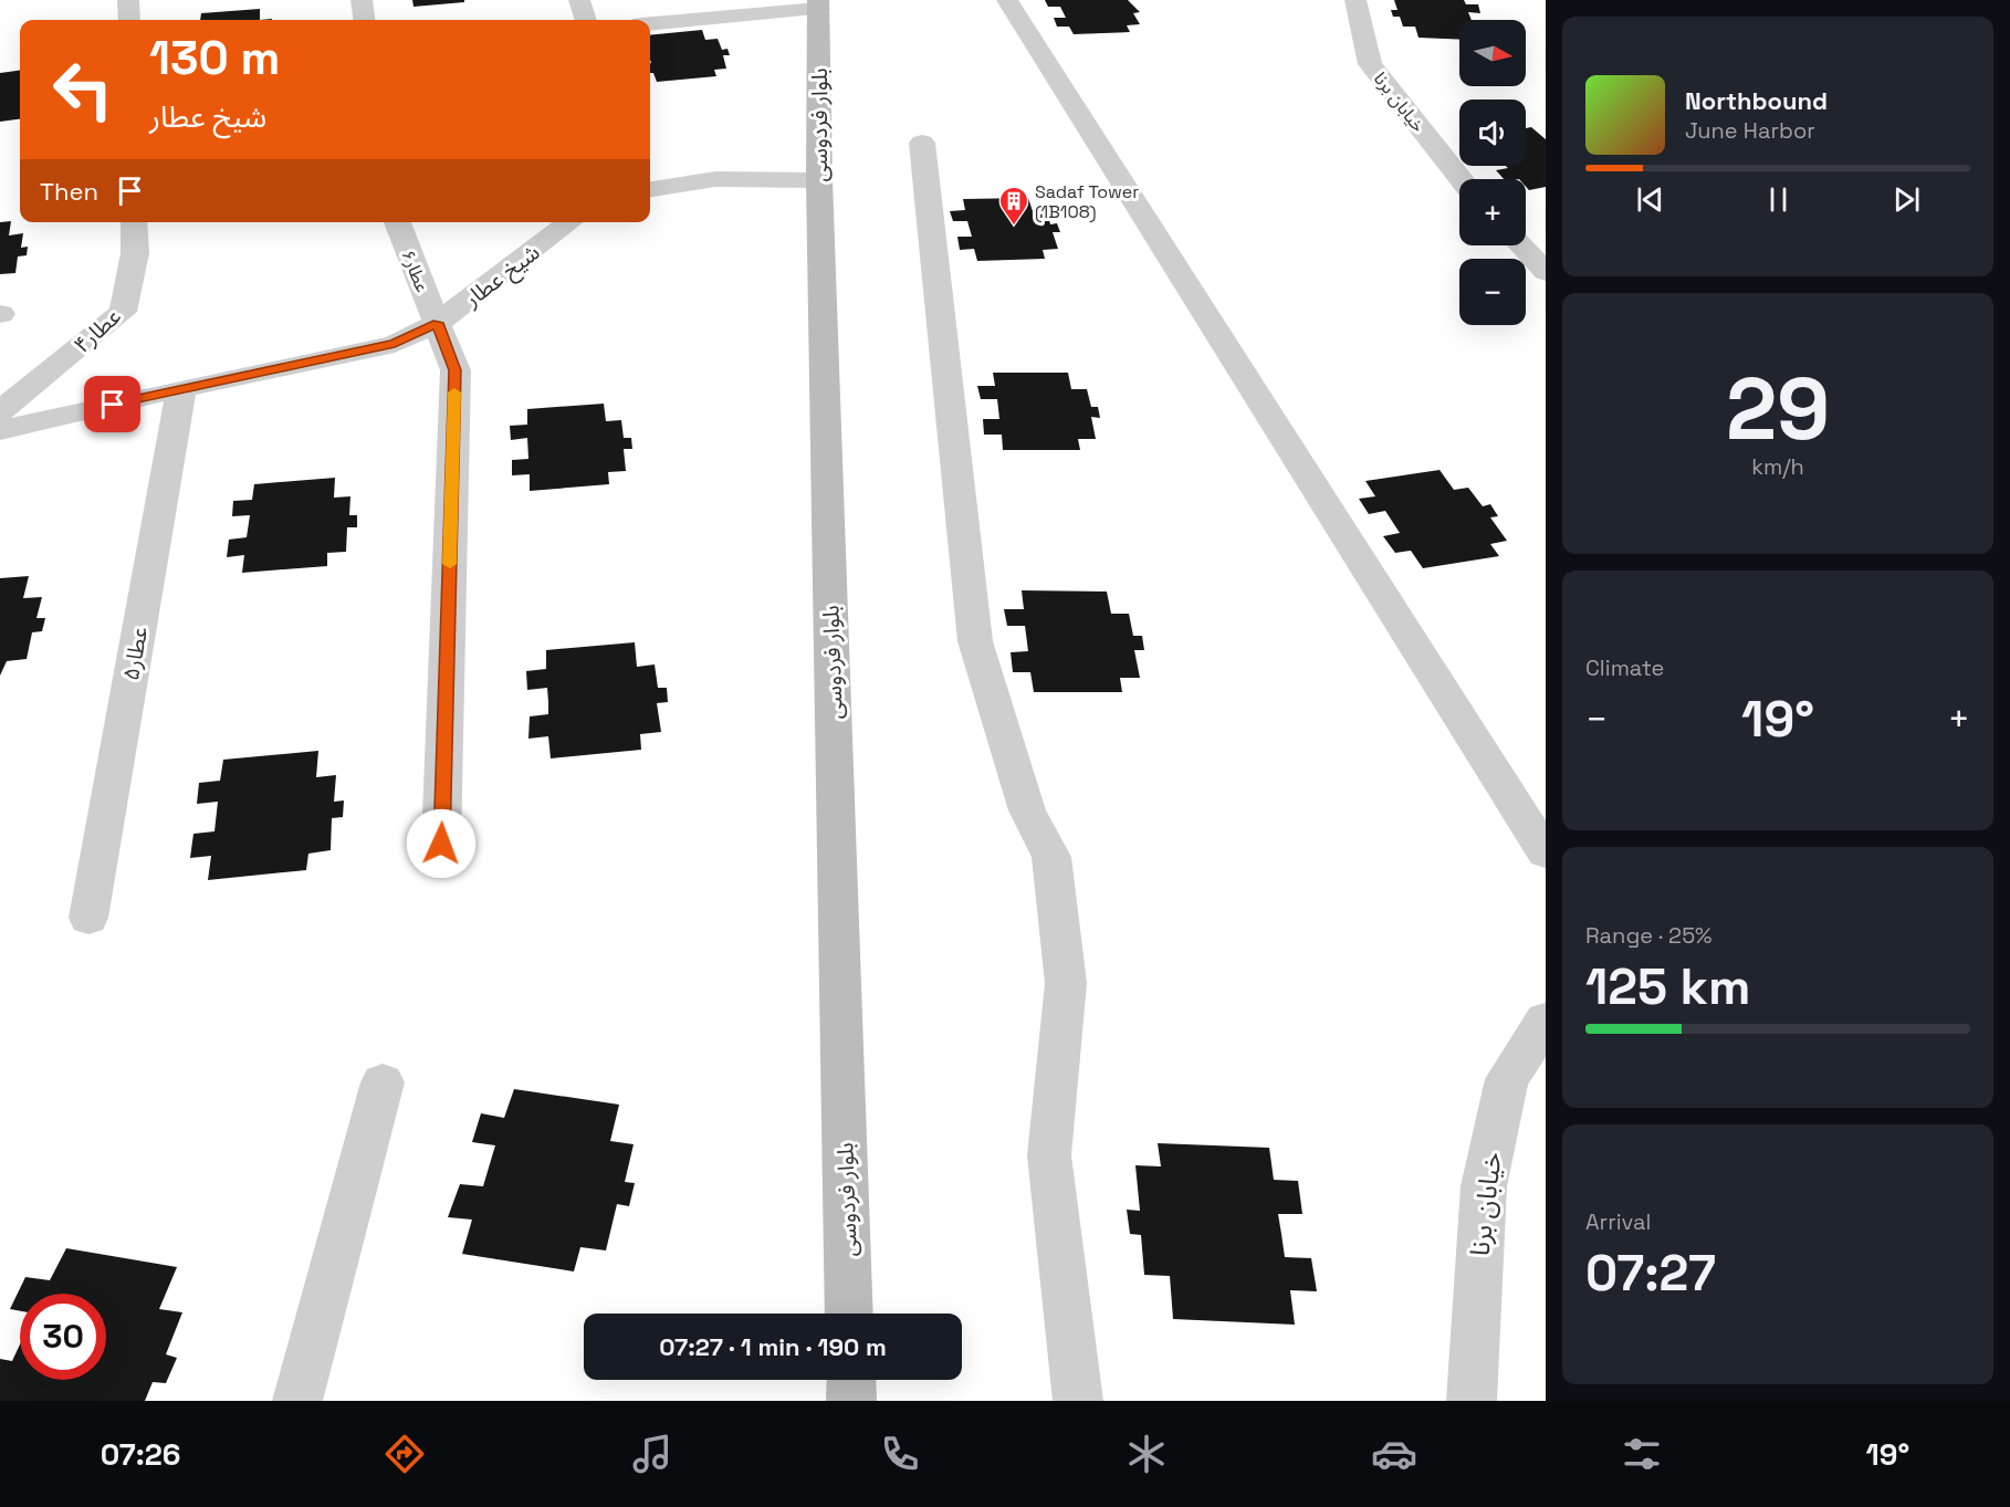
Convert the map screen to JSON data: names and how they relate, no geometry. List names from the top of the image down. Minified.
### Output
{"streets":{"main road":["بلوار فردوسی"],"street":["خیابان برنا","عطار۶","شیخ عطار","عطار۴","عطار۵"]},"crossings":[["عطار۶","شیخ عطار"],["شیخ عطار","عطار۵"]],"places":{"building":["Sadaf Tower (1B108)"]},"north":"right","page":{"map_buttons":["+","−"],"turn":["130 m","شیخ عطار"],"song":["Northbound","June Harbor"],"then":"Then","tile":[["29","km/h"],"Climate",["Range · 25%","125 km"],["Arrival","07:27"]],"heat":["−","19°","+"],"limit":"30","trip":"07:27 · 1 min · 190 m","tabs":["07:26","19°"]}}
